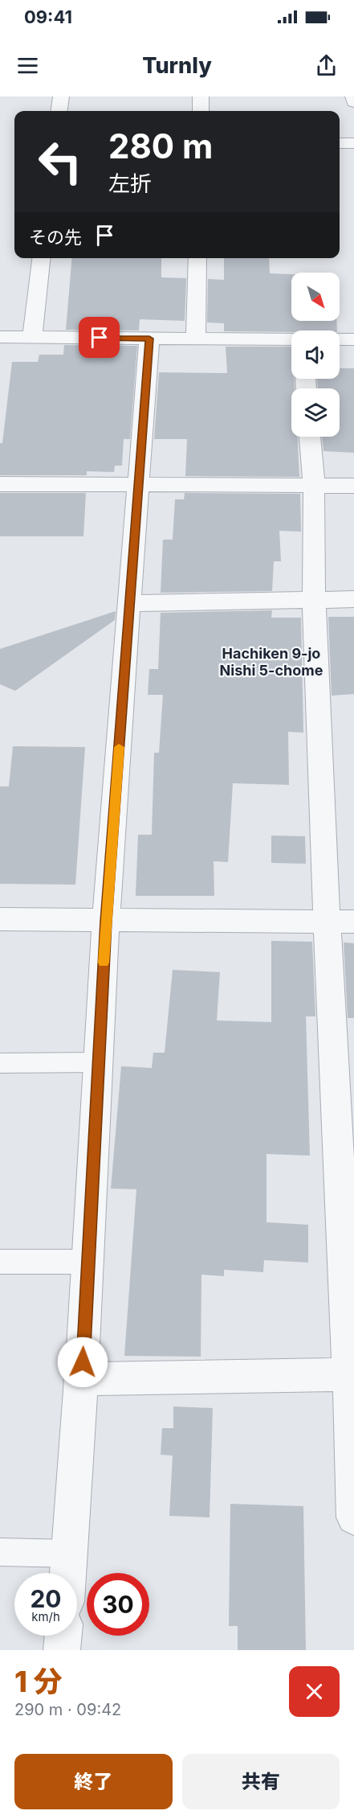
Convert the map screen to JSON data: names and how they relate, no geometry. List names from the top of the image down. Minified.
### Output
{"districts":["Hachiken 9-jo Nishi 5-chome"],"north":"bottom right","page":{"status":"09:41","header":"Turnly","turn":["280 m","左折"],"then":"その先","speed":"20 km/h","limit":"30","heading":["1 分","290 m · 09:42"],"buttons":["終了","共有"]}}
